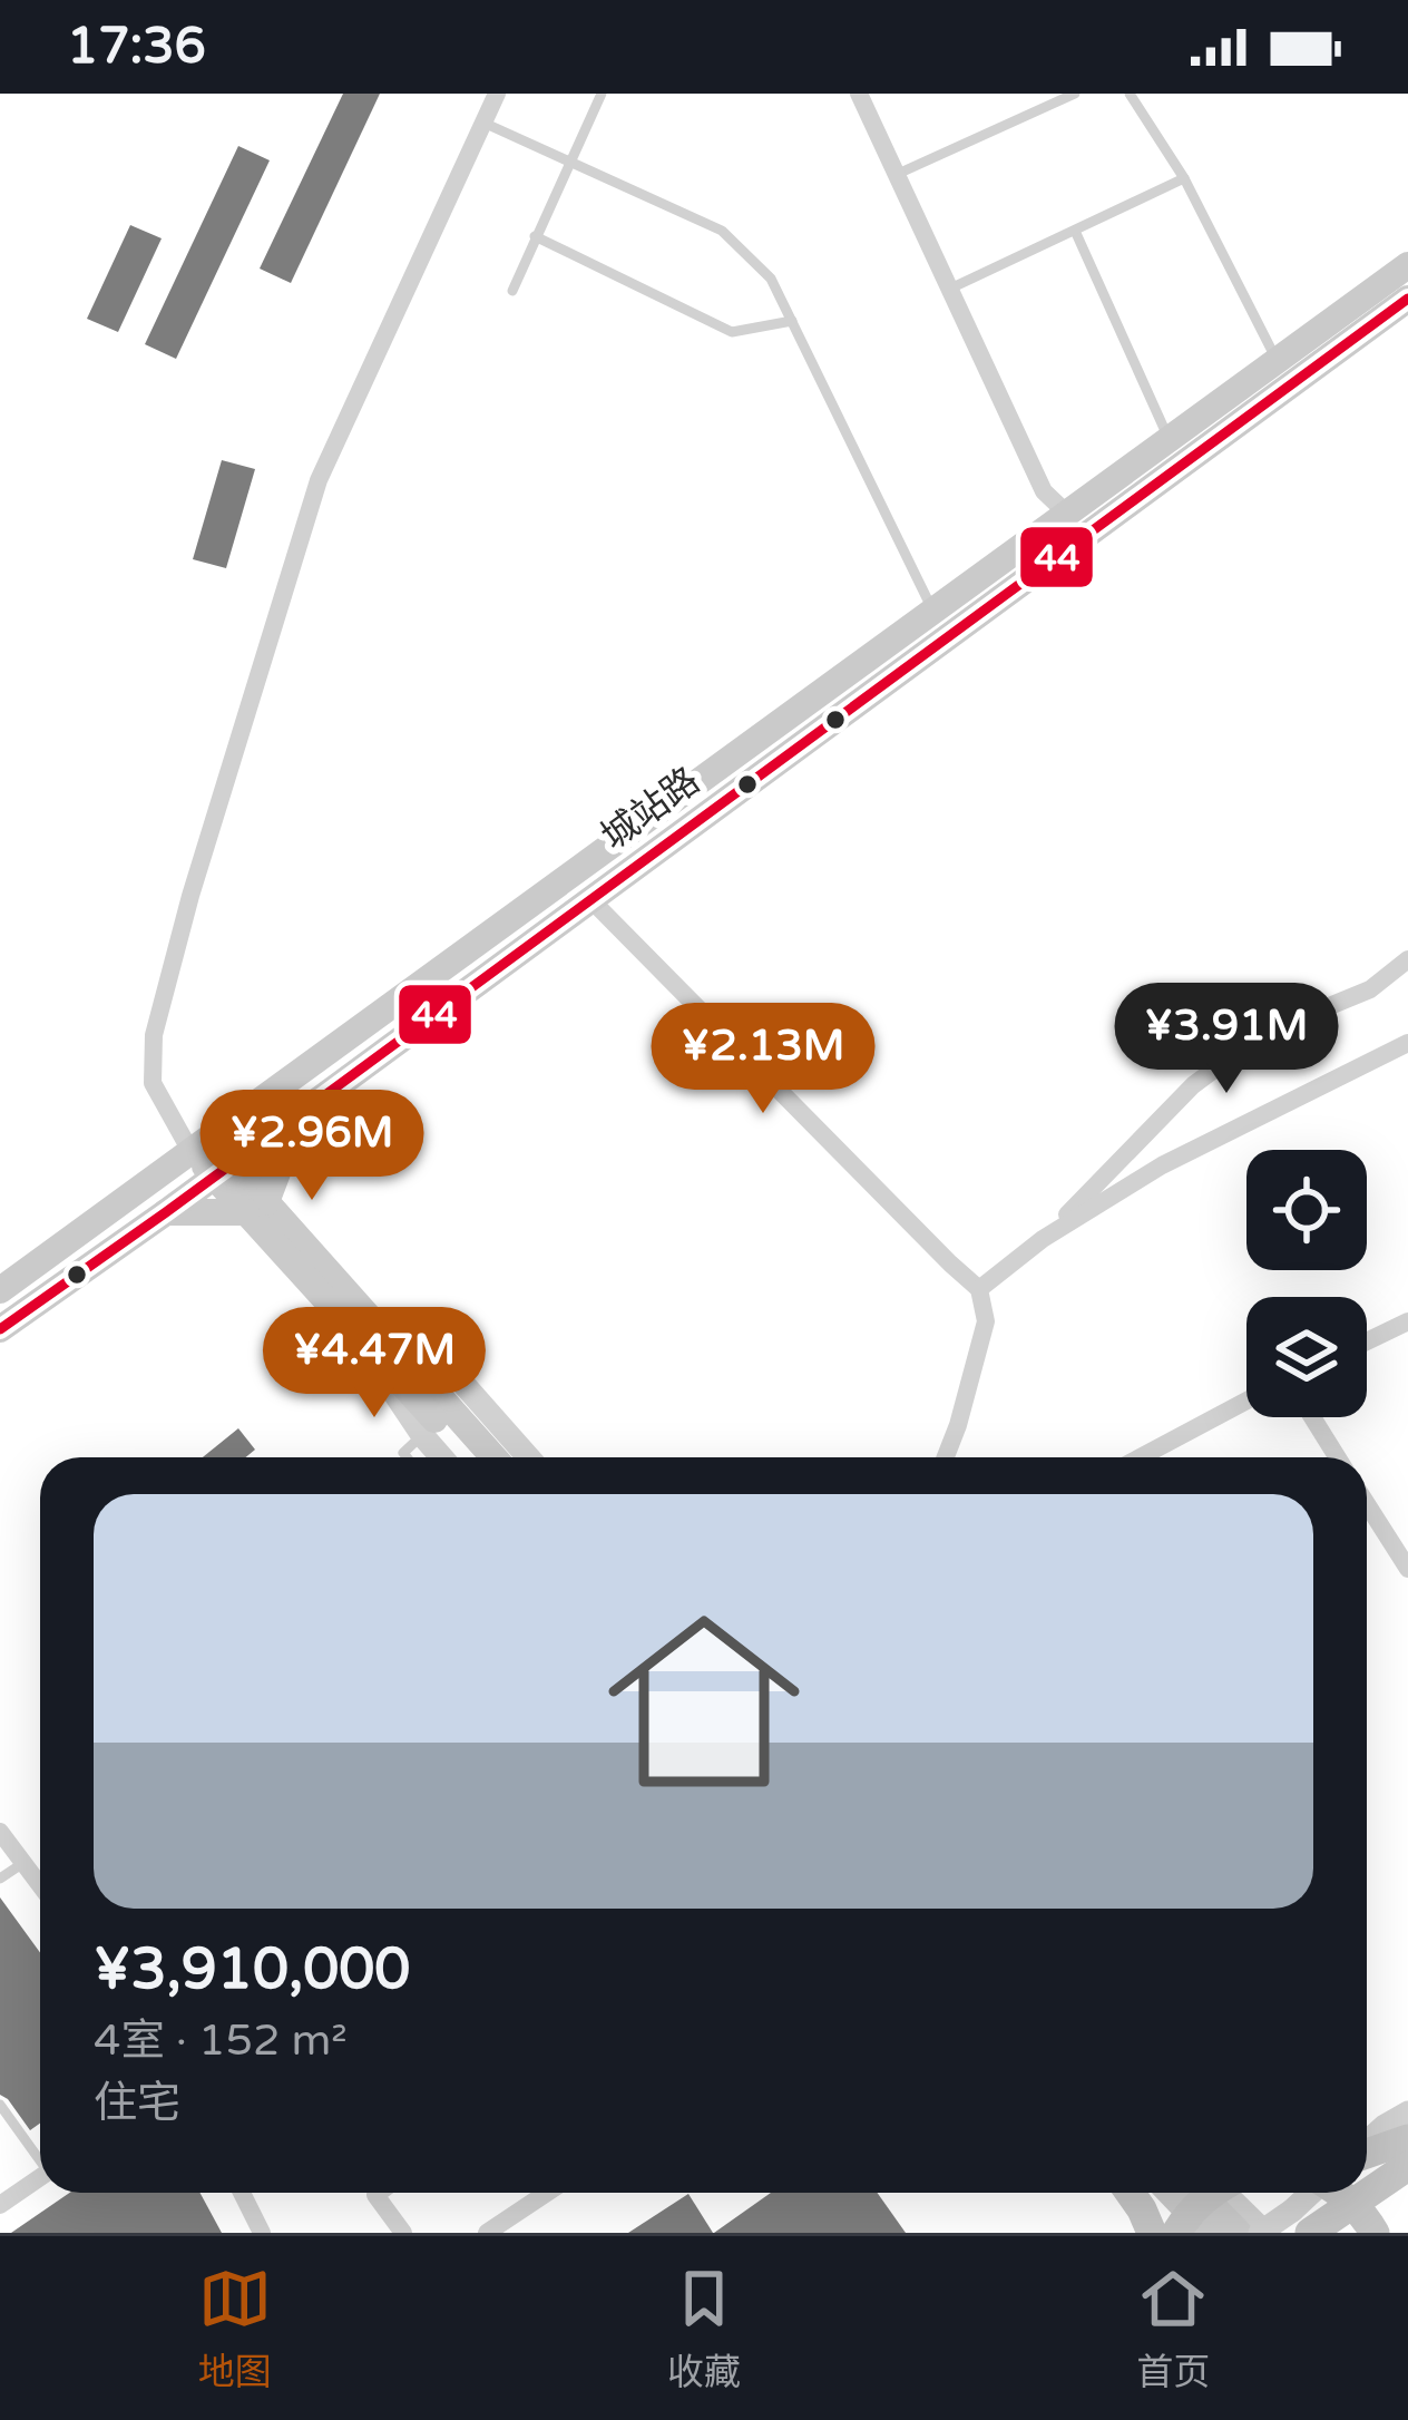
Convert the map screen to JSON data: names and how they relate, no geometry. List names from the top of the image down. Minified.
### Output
{"streets":{"main road":["城站路"]},"lines":["transit line 44"],"page":{"status":"17:36","price":["¥3.91M","¥2.13M","¥2.96M","¥4.47M"],"list":[{"name":"¥3,910,000","note":"4室 · 152 m² · 住宅"}],"tabs":["地图","收藏","首页"]}}
